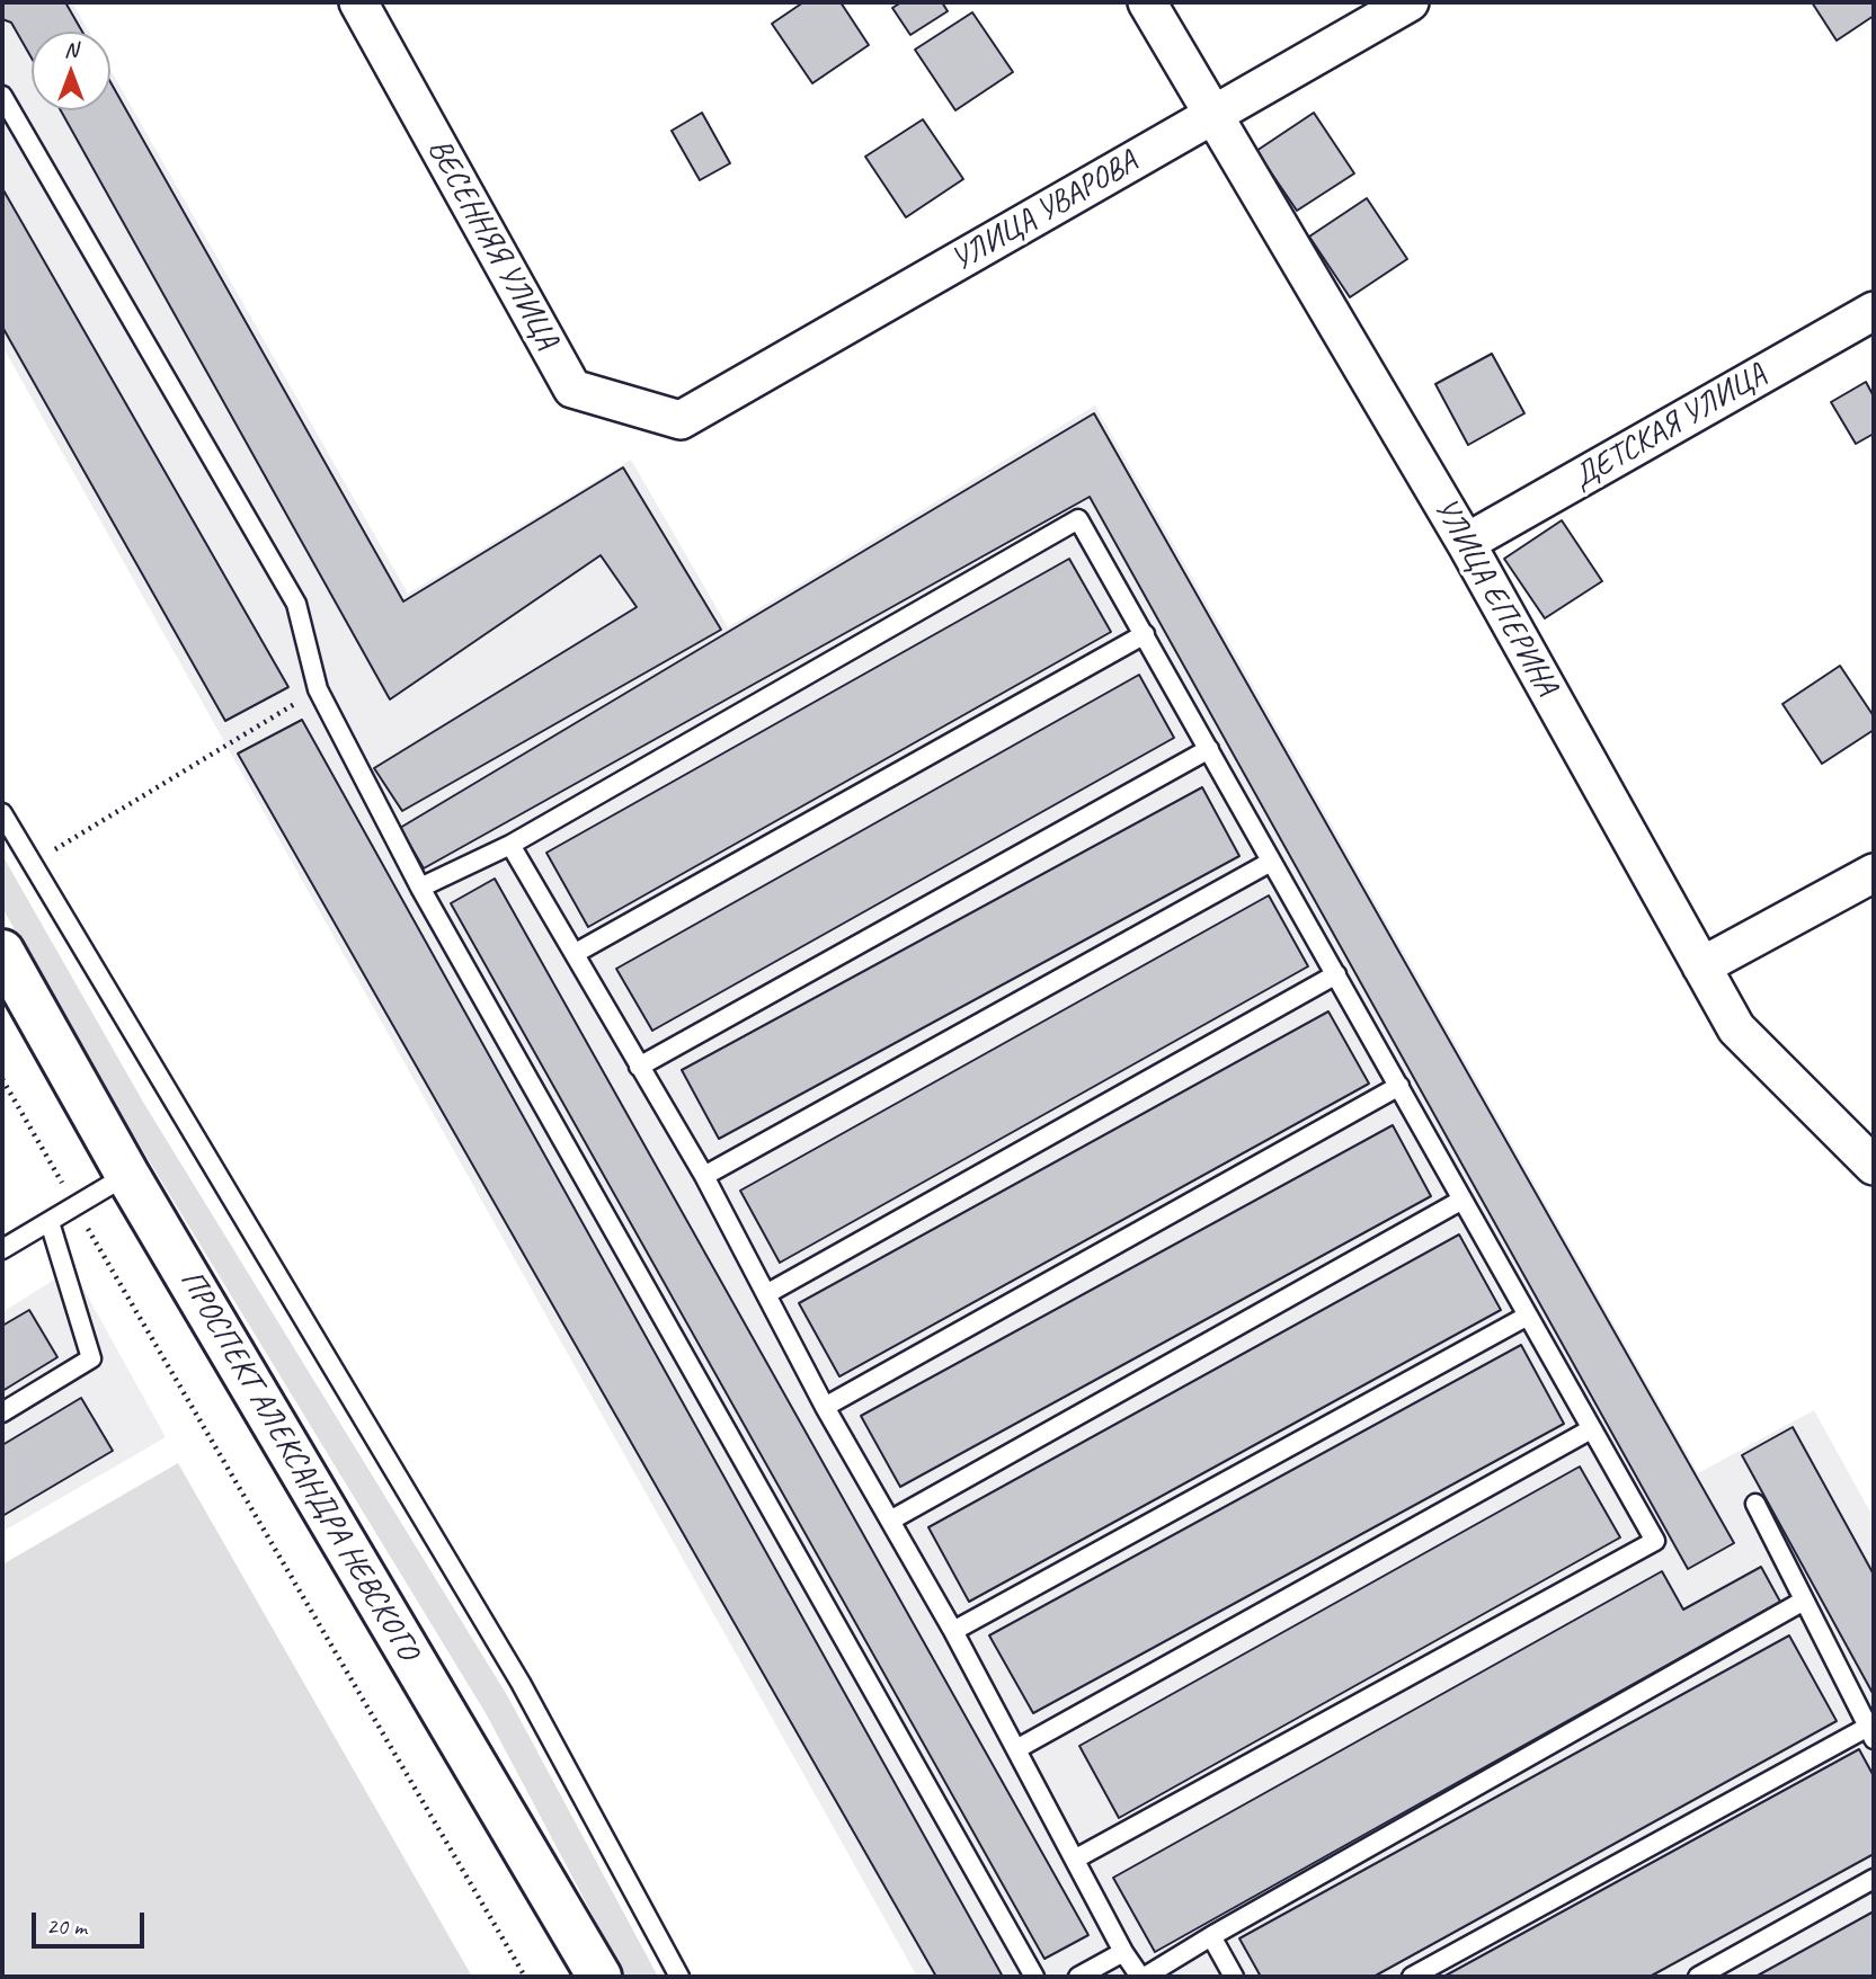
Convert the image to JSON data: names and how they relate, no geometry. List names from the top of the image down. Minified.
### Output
{"streets":{"main road":["ПРОСПЕКТ АЛЕКСАНДРА НЕВСКОГО"],"street":["УЛИЦА УВАРОВА","ВЕСЕННЯЯ УЛИЦА","ДЕТСКАЯ УЛИЦА","УЛИЦА ЕПЕРИНА"]},"crossings":[["УЛИЦА УВАРОВА","ВЕСЕННЯЯ УЛИЦА"],["УЛИЦА УВАРОВА","УЛИЦА ЕПЕРИНА"],["ДЕТСКАЯ УЛИЦА","УЛИЦА ЕПЕРИНА"]],"scale_bar":"20 m","north":"top"}
